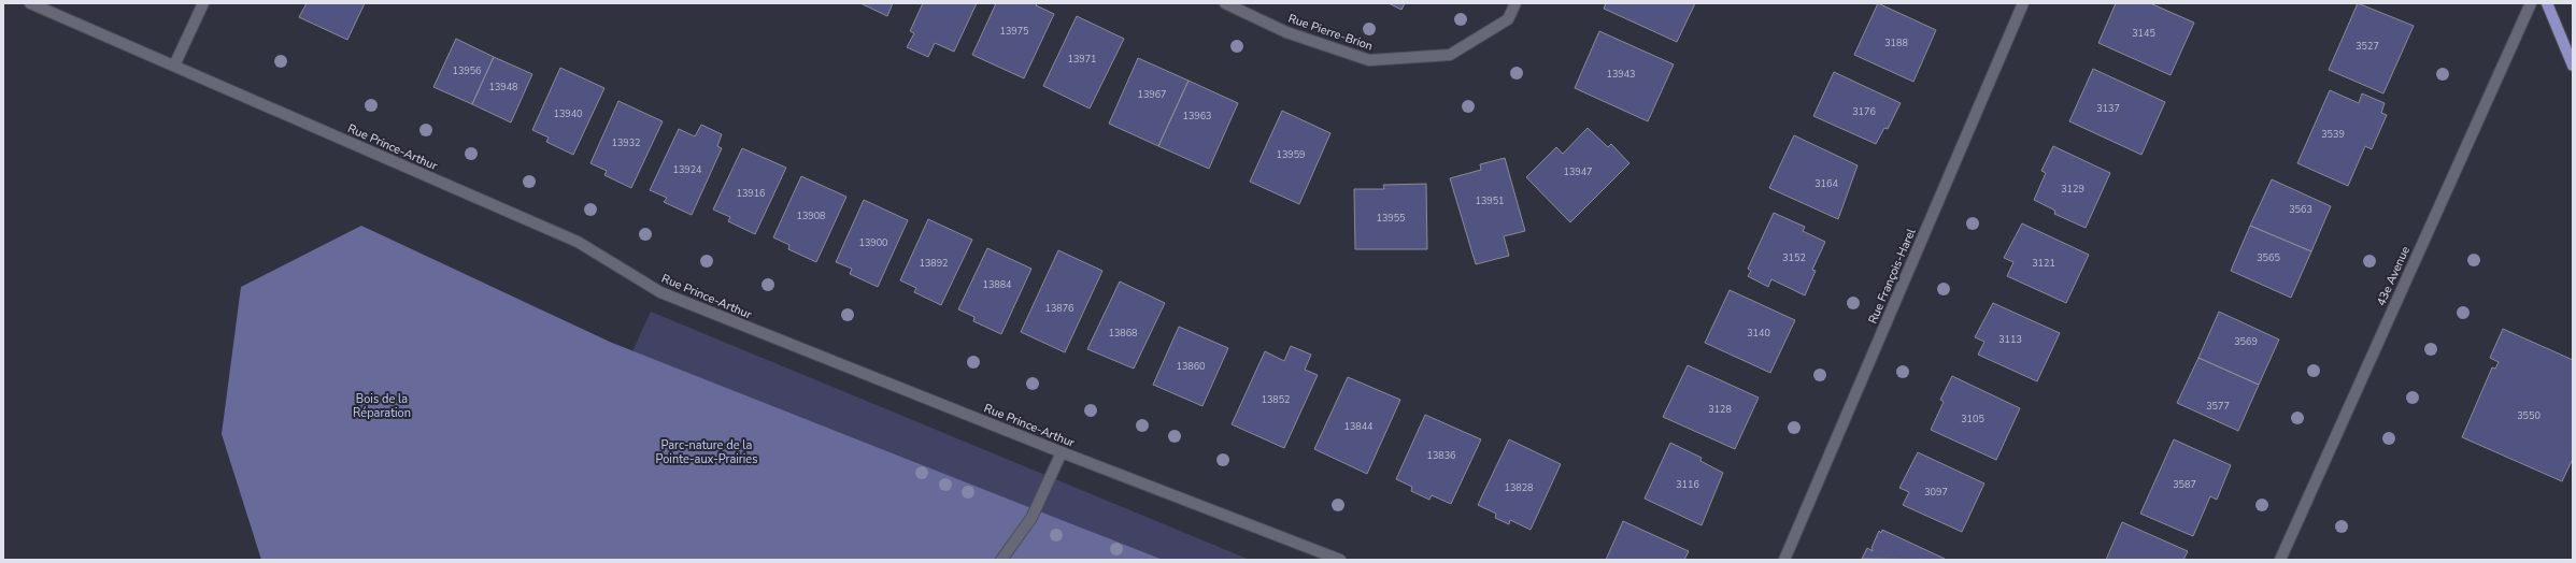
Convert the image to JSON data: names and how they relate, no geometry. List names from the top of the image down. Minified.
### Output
{"streets":{"street":["Rue Pierre-Brion","Rue Prince-Arthur","Rue François-Harel","43e Avenue"]},"parks":["Bois de la Réparation","Parc-nature de la Pointe-aux-Prairies"],"house_numbers":["13975","3145","3188","3527","13971","13956","13943","13948","13967","3137","3176","13940","13963","3539","13932","13959","13924","13947","3164","3129","13916","13951","3563","13908","13955","13900","3152","3565","13892","3121","13884","13876","13868","3140","3113","3569","13860","13852","3577","3128","3550","3105","13844","13836","3116","3587","13828","3097"]}
